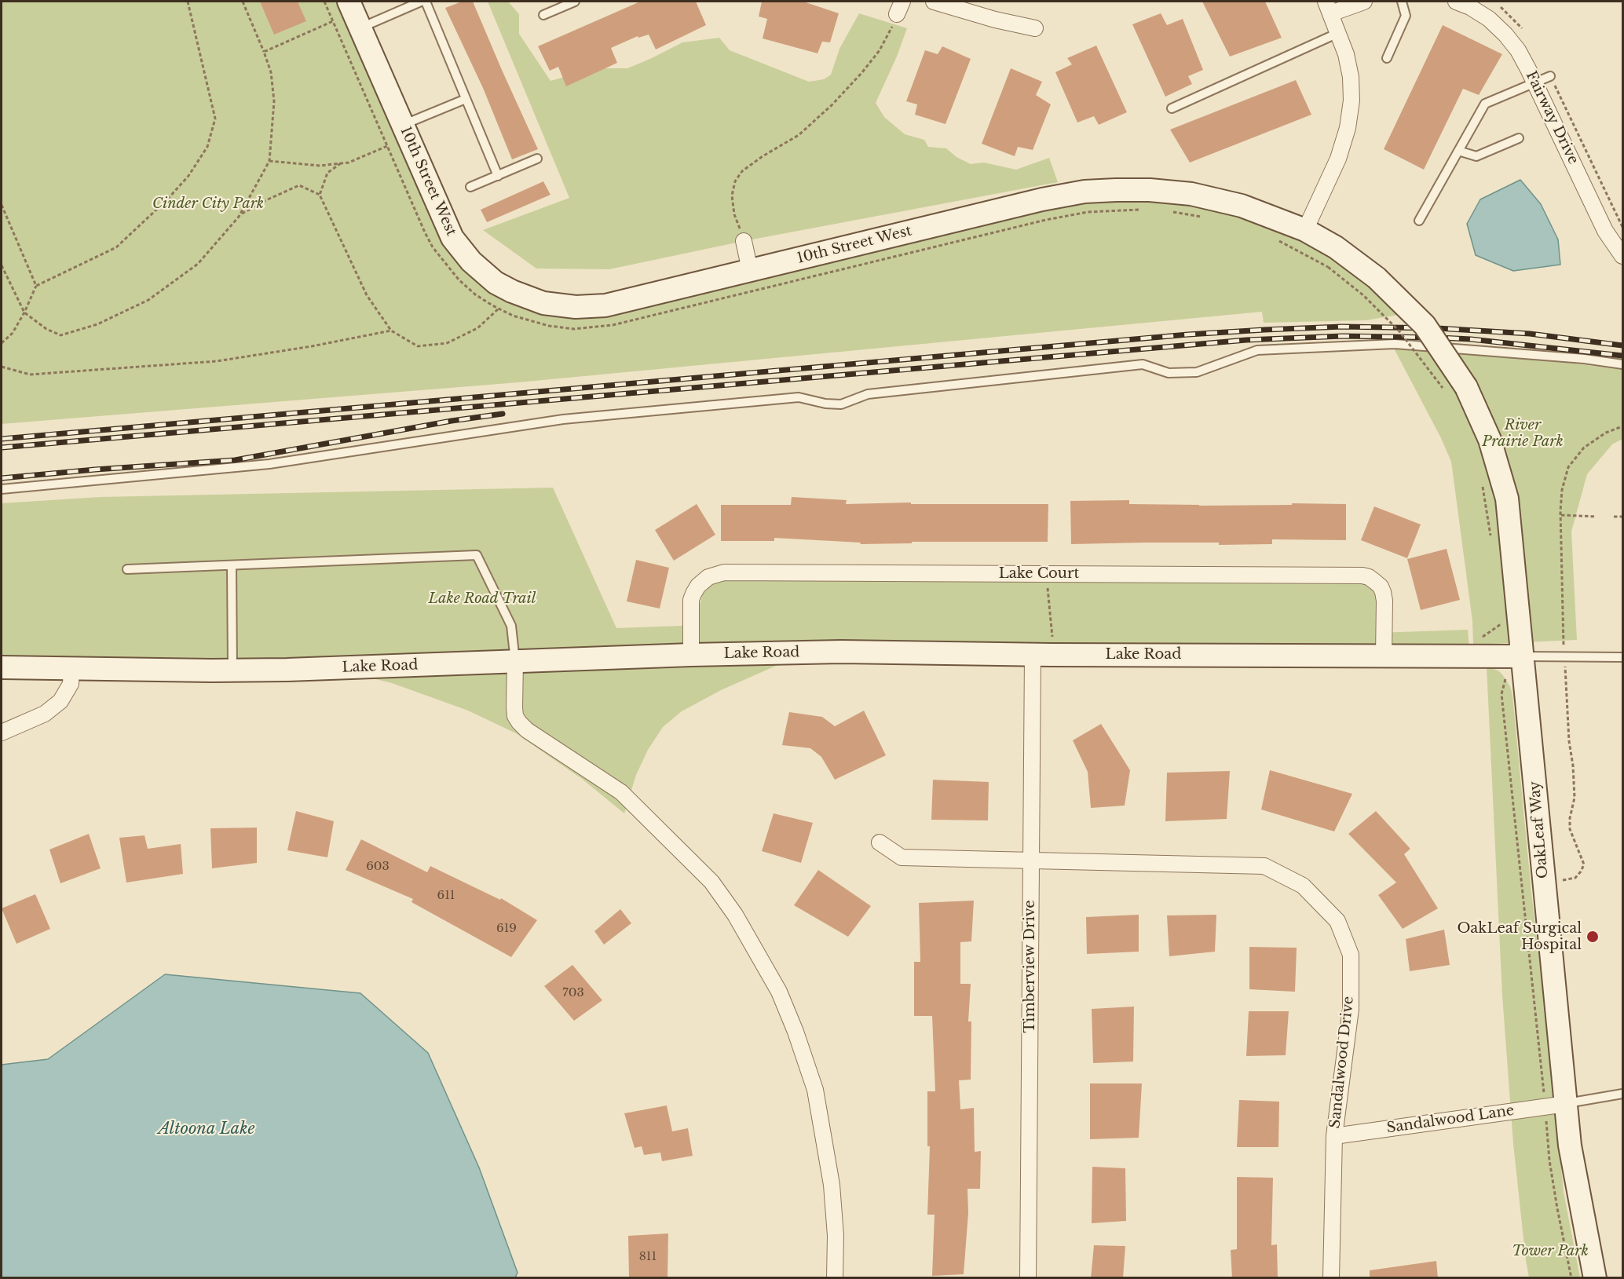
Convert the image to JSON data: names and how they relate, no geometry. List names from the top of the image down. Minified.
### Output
{"streets":{"street":["Fairway Drive","10th Street West","Lake Court","Lake Road","OakLeaf Way","Timberview Drive","Sandalwood Drive","Sandalwood Lane"]},"crossings":[["10th Street West","OakLeaf Way"],["Lake Court","Lake Road"],["Lake Road","OakLeaf Way"],["Lake Road","Timberview Drive"],["OakLeaf Way","Sandalwood Lane"],["Timberview Drive","Sandalwood Drive"],["Sandalwood Drive","Sandalwood Lane"]],"water":["Altoona Lake"],"parks":["Cinder City Park","River Prairie Park","Lake Road Trail","Tower Park"],"places":["OakLeaf Surgical Hospital"],"house_numbers":["603","611","619","703","811"]}
